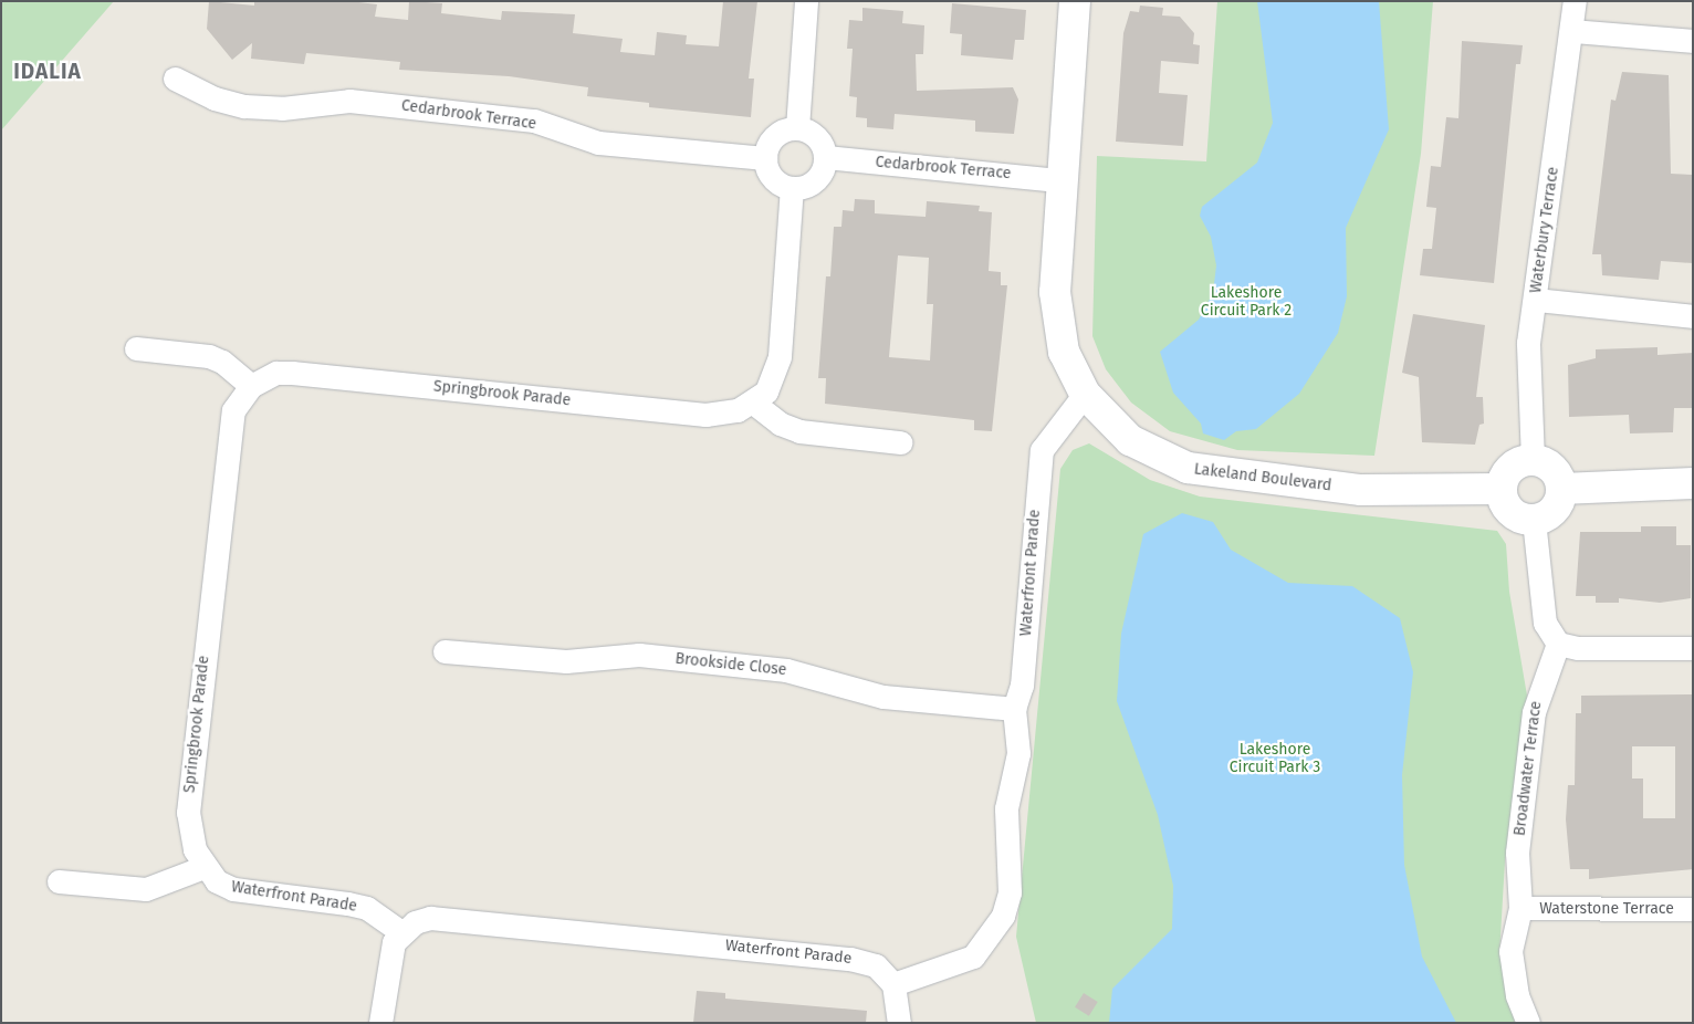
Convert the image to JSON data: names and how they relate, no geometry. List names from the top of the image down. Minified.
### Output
{"streets":{"street":["Cedarbrook Terrace","Waterbury Terrace","Springbrook Parade","Lakeland Boulevard","Waterfront Parade","Brookside Close","Broadwater Terrace","Waterstone Terrace"]},"crossings":[["Cedarbrook Terrace","Springbrook Parade"],["Cedarbrook Terrace","Lakeland Boulevard"],["Waterbury Terrace","Lakeland Boulevard"],["Springbrook Parade","Waterfront Parade"],["Lakeland Boulevard","Waterfront Parade"],["Waterfront Parade","Brookside Close"],["Broadwater Terrace","Waterstone Terrace"]],"districts":["IDALIA"],"parks":["Lakeshore Circuit Park 2","Lakeshore Circuit Park 3"]}
